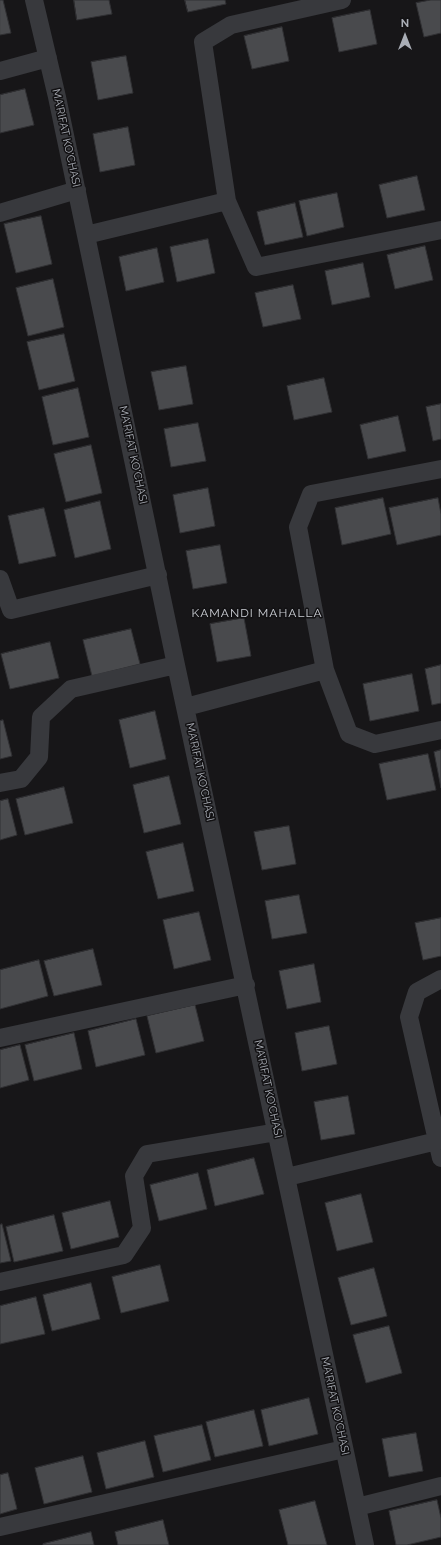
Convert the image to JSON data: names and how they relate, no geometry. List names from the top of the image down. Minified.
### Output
{"streets":{"street":["MA'RIFAT KO'CHASI"]},"districts":["KAMANDI MAHALLA"],"north":"top"}
